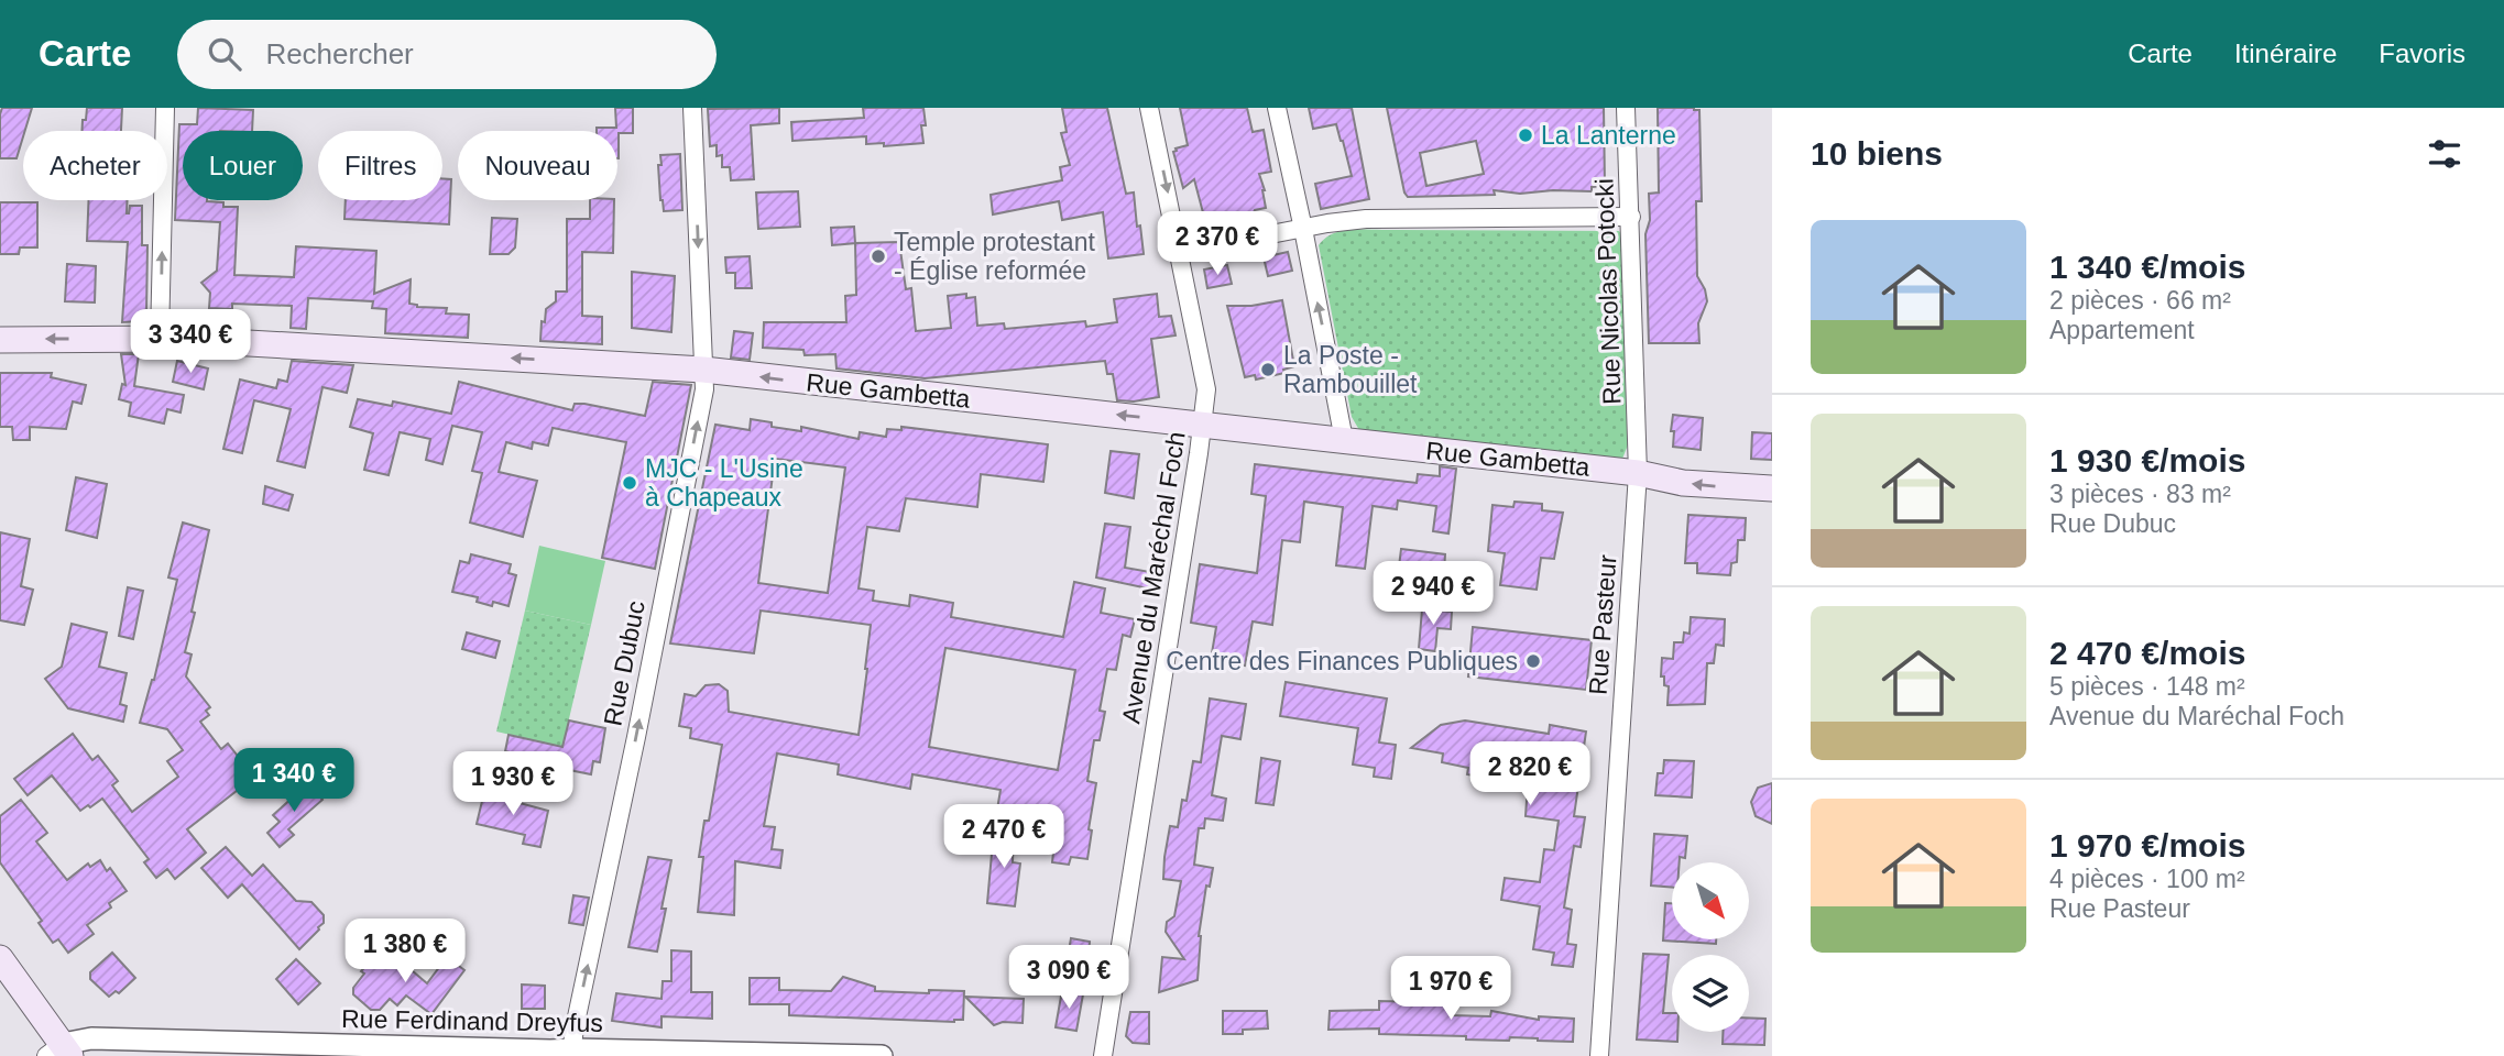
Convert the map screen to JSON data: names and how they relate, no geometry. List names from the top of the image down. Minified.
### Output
{"streets":{"main road":["Rue Gambetta"],"street":["Rue Nicolas Potocki","Avenue du Maréchal Foch","Rue Pasteur","Rue Dubuc","Rue Ferdinand Dreyfus"]},"crossings":[["Rue Nicolas Potocki","Rue Gambetta"],["Rue Nicolas Potocki","Rue Pasteur"],["Rue Gambetta","Avenue du Maréchal Foch"],["Rue Gambetta","Rue Pasteur"],["Rue Gambetta","Rue Dubuc"],["Rue Dubuc","Rue Ferdinand Dreyfus"]],"one_way":["Rue Gambetta"],"places":["La Lanterne","Temple protestant - Église reformée","La Poste - Rambouillet","MJC - L'Usine à Chapeaux","Centre des Finances Publiques"],"north":"bottom right","page":{"header":"Carte","search":"Rechercher","nav":["Carte","Itinéraire","Favoris"],"heading":"10 biens","chip":["Acheter","Louer","Filtres","Nouveau"],"list":[{"name":"1 340 €/mois","note":"2 pièces · 66 m² · Appartement"},{"name":"1 930 €/mois","note":"3 pièces · 83 m² · Rue Dubuc"},{"name":"2 470 €/mois","note":"5 pièces · 148 m² · Avenue du Maréchal Foch"},{"name":"1 970 €/mois","note":"4 pièces · 100 m² · Rue Pasteur"}],"price":["2 370 €","3 340 €","2 940 €","2 820 €","1 340 €","1 930 €","2 470 €","1 380 €","3 090 €","1 970 €"]}}
